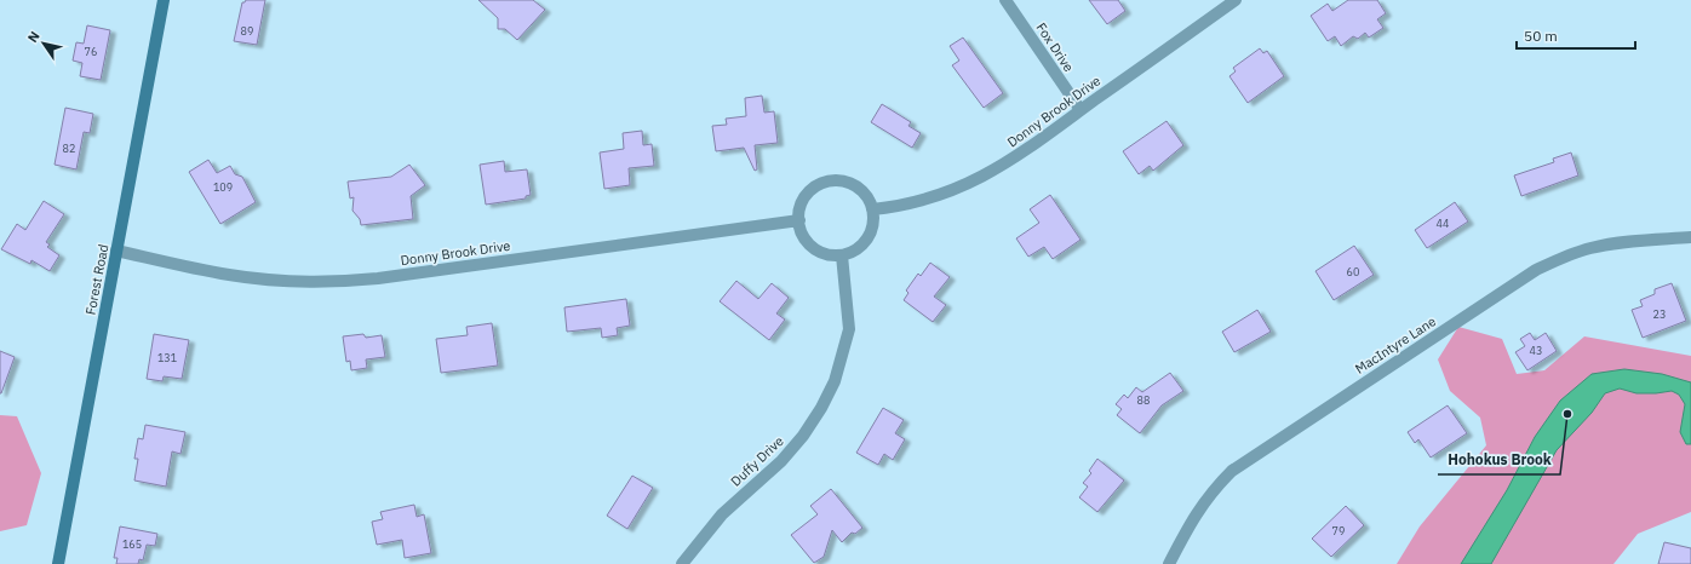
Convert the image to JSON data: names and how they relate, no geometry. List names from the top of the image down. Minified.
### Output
{"streets":{"main road":["Forest Road"],"street":["Fox Drive","Donny Brook Drive","MacIntyre Lane","Duffy Drive"]},"crossings":[["Fox Drive","Donny Brook Drive"],["Donny Brook Drive","Forest Road"],["Donny Brook Drive","Duffy Drive"]],"places":["Hohokus Brook"],"house_numbers":["89","76","82","109","44","60","23","43","131","88","79","165"],"scale_bar":"50 m","north":"top left"}
